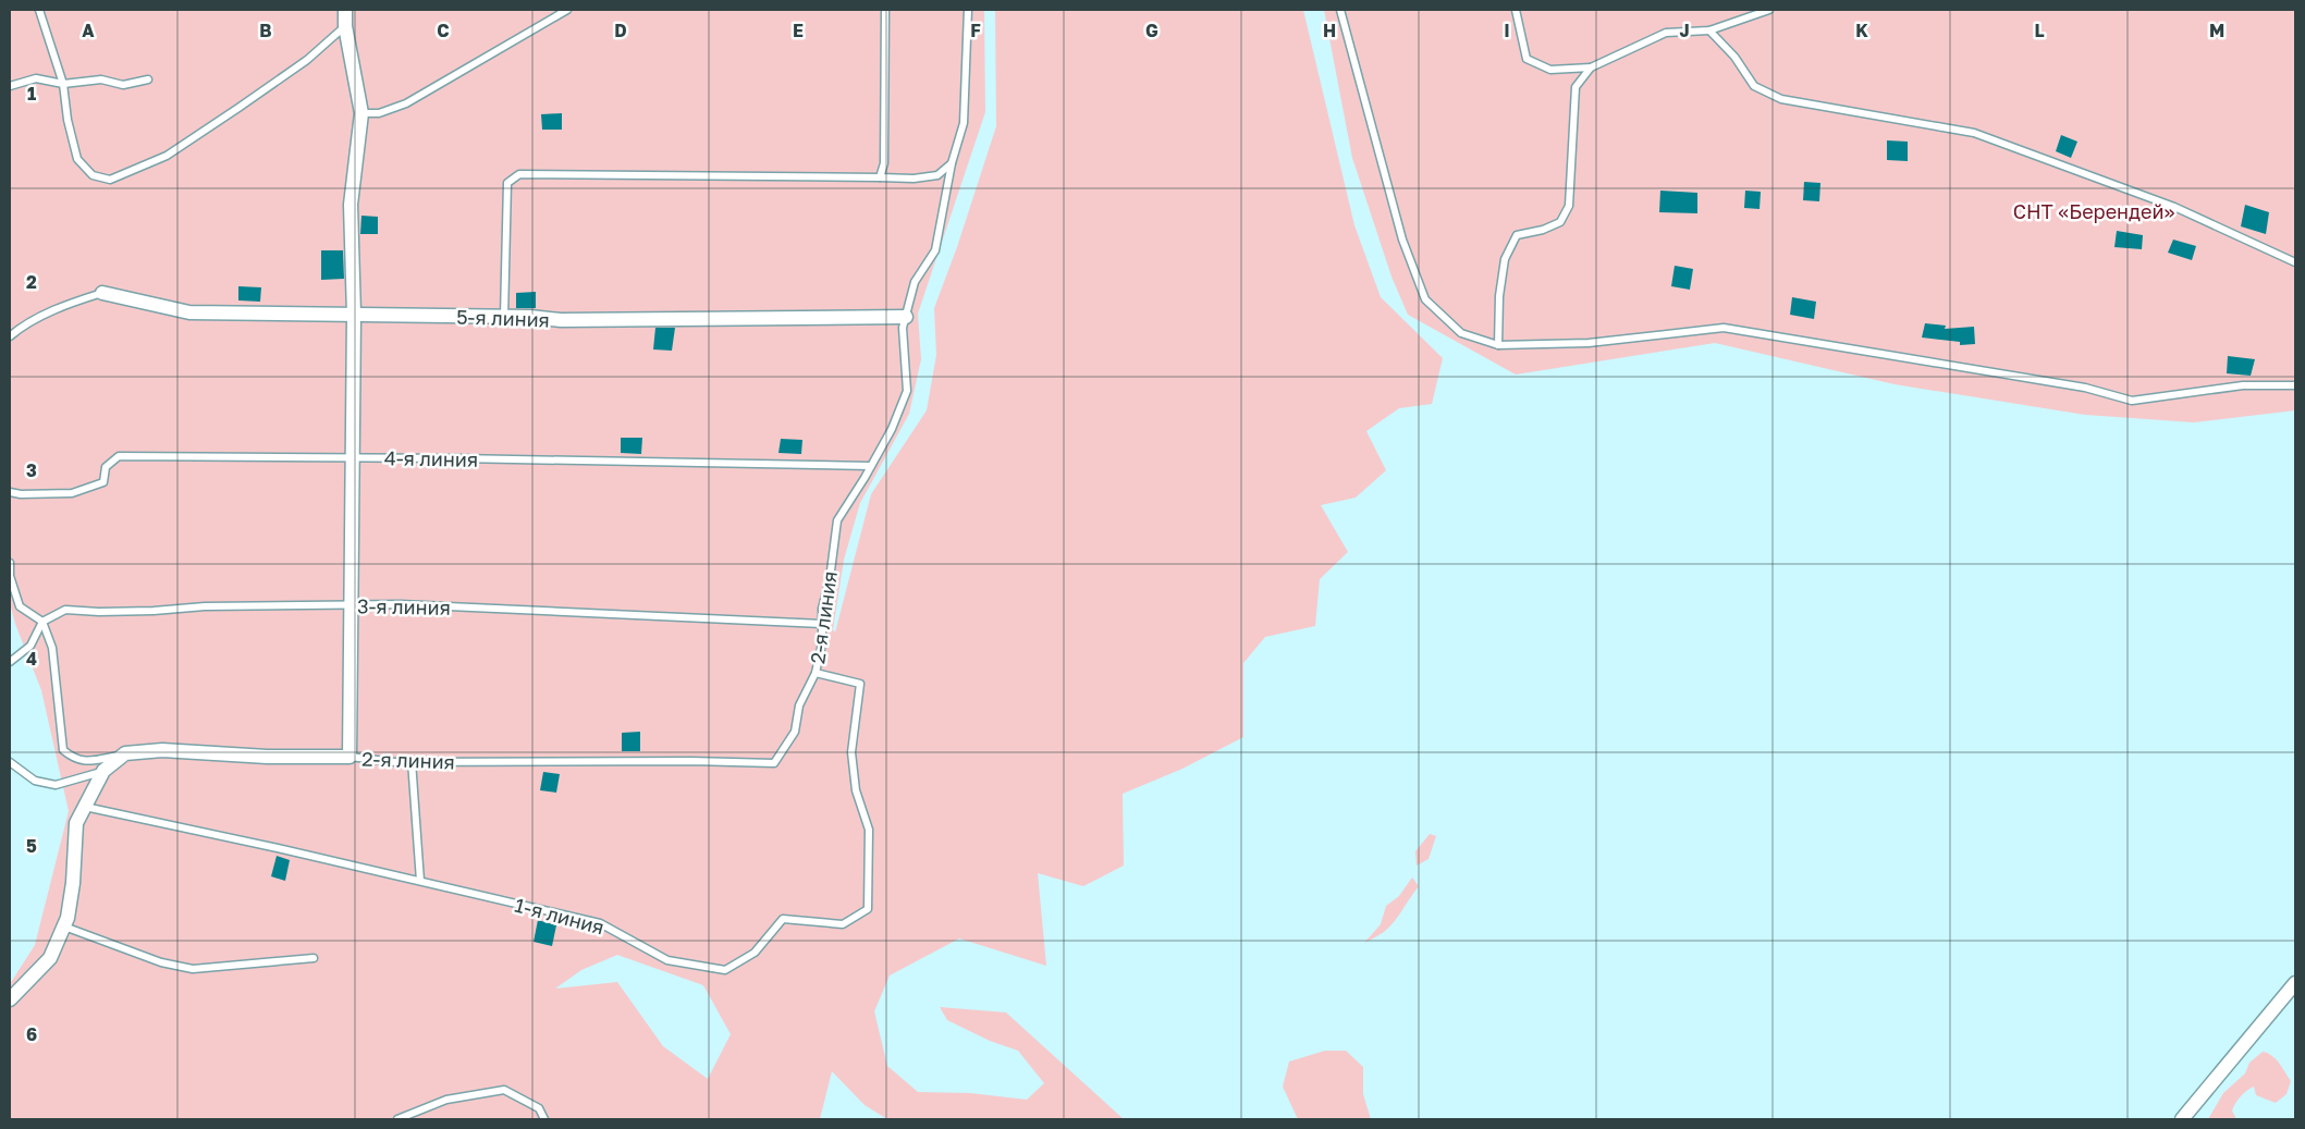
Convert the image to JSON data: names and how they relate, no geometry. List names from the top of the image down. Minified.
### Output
{"streets":{"street":["5-я линия"],"lane":["4-я линия","3-я линия","2-я линия","1-я линия"]},"crossings":[["5-я линия","2-я линия"],["4-я линия","2-я линия"],["3-я линия","2-я линия"],["2-я линия","1-я линия"]],"parks":["СНТ «Берендей»"],"grid":{"columns":["A","B","C","D","E","F","G","H","I","J","K","L","M"],"rows":["1","2","3","4","5","6"]}}
